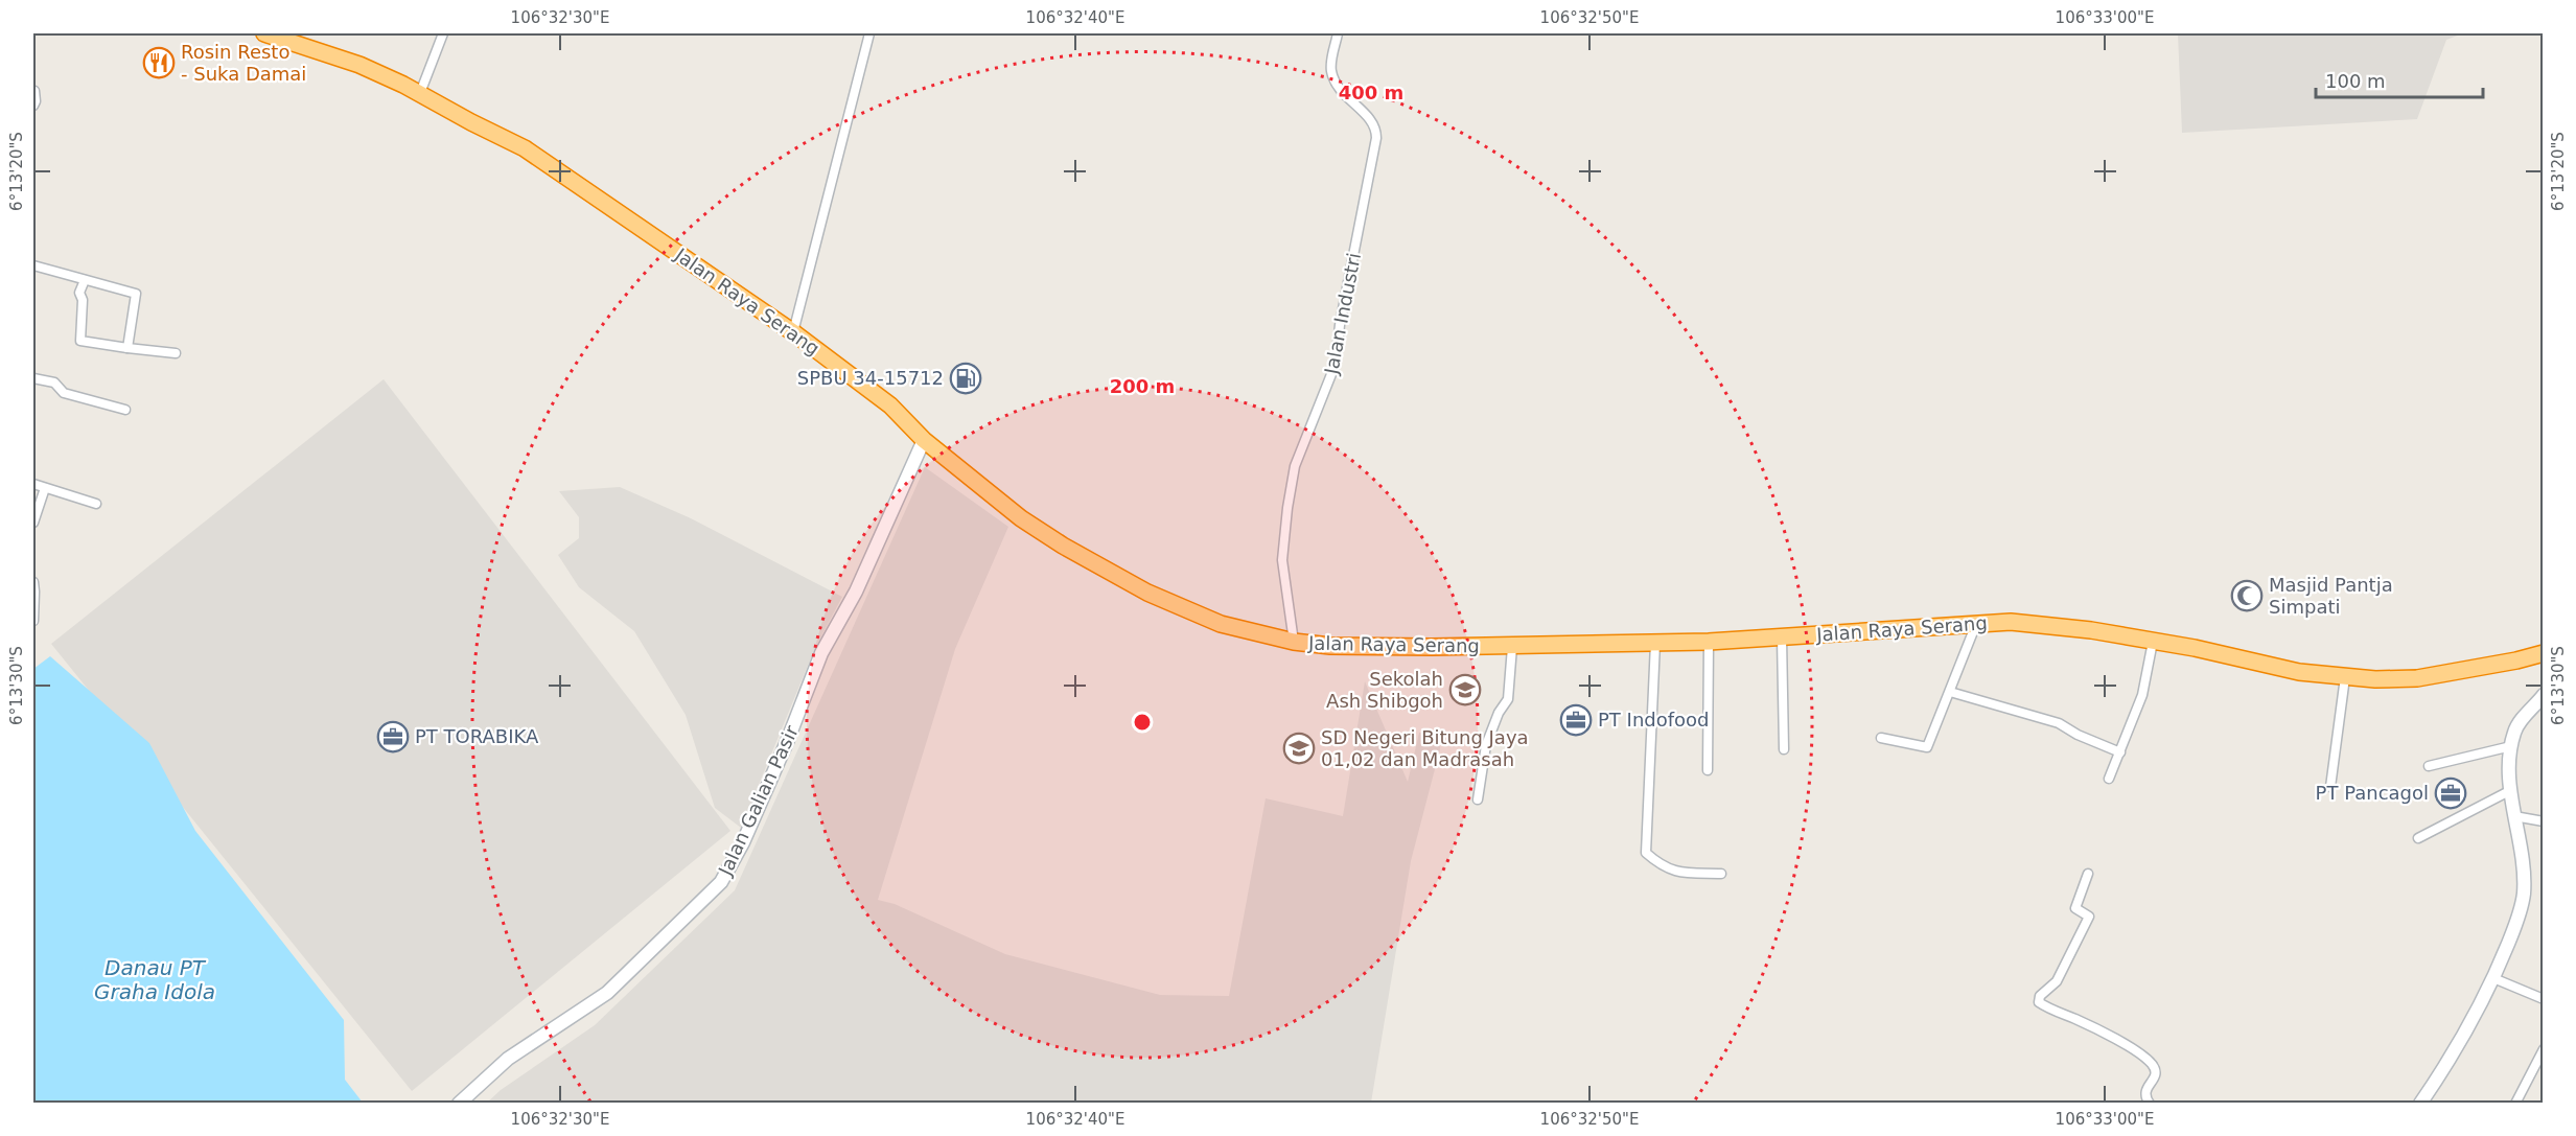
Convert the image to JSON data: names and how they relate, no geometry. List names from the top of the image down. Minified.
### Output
{"streets":{"highway":["Jalan Raya Serang"],"street":["Jalan Industri","Jalan Galian Pasir"]},"crossings":[["Jalan Raya Serang","Jalan Industri"],["Jalan Raya Serang","Jalan Galian Pasir"]],"water":["Danau PT Graha Idola"],"places":{"restaurant":["Rosin Resto - Suka Damai"],"fuel station":["SPBU 34-15712"],"mosque":["Masjid Pantja Simpati"],"school or university":["Sekolah Ash Shibgoh","SD Negeri Bitung Jaya 01,02 dan Madrasah"],"office":["PT Indofood","PT TORABIKA","PT Pancagol"]},"scale_bar":"100 m","coordinates":["106°32'30\"E","106°32'40\"E","106°32'50\"E","106°33'00\"E","6°13'20\"S","6°13'30\"S"],"rings":["400 m","200 m"]}
